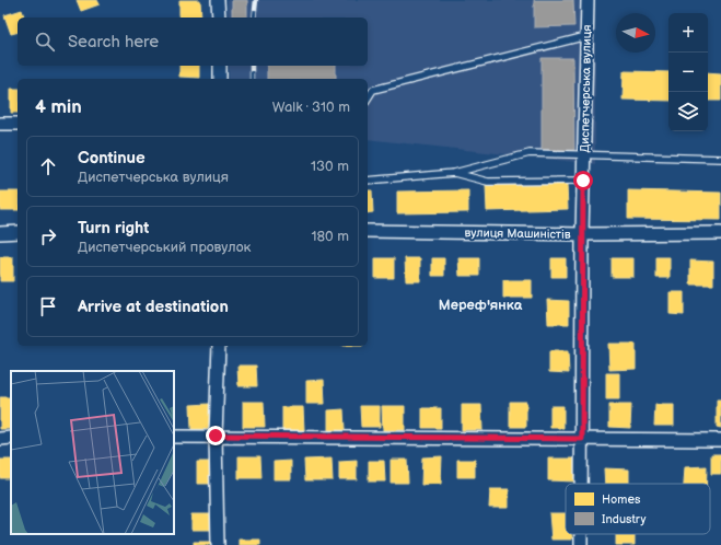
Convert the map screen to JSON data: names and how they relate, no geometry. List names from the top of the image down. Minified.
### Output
{"streets":{"street":["Диспетчерська вулиця","вулиця Машиністів"]},"crossings":[["Диспетчерська вулиця","вулиця Машиністів"]],"districts":["Мереф'янка"],"legend":["Homes","Industry"],"north":"right","page":{"map_buttons":["+","−"],"search":"Search here","heading":["4 min","Walk · 310 m"],"list":[["Continue","Диспетчерська вулиця","130 m"],["Turn right","Диспетчерський провулок","180 m"],"Arrive at destination"]}}
